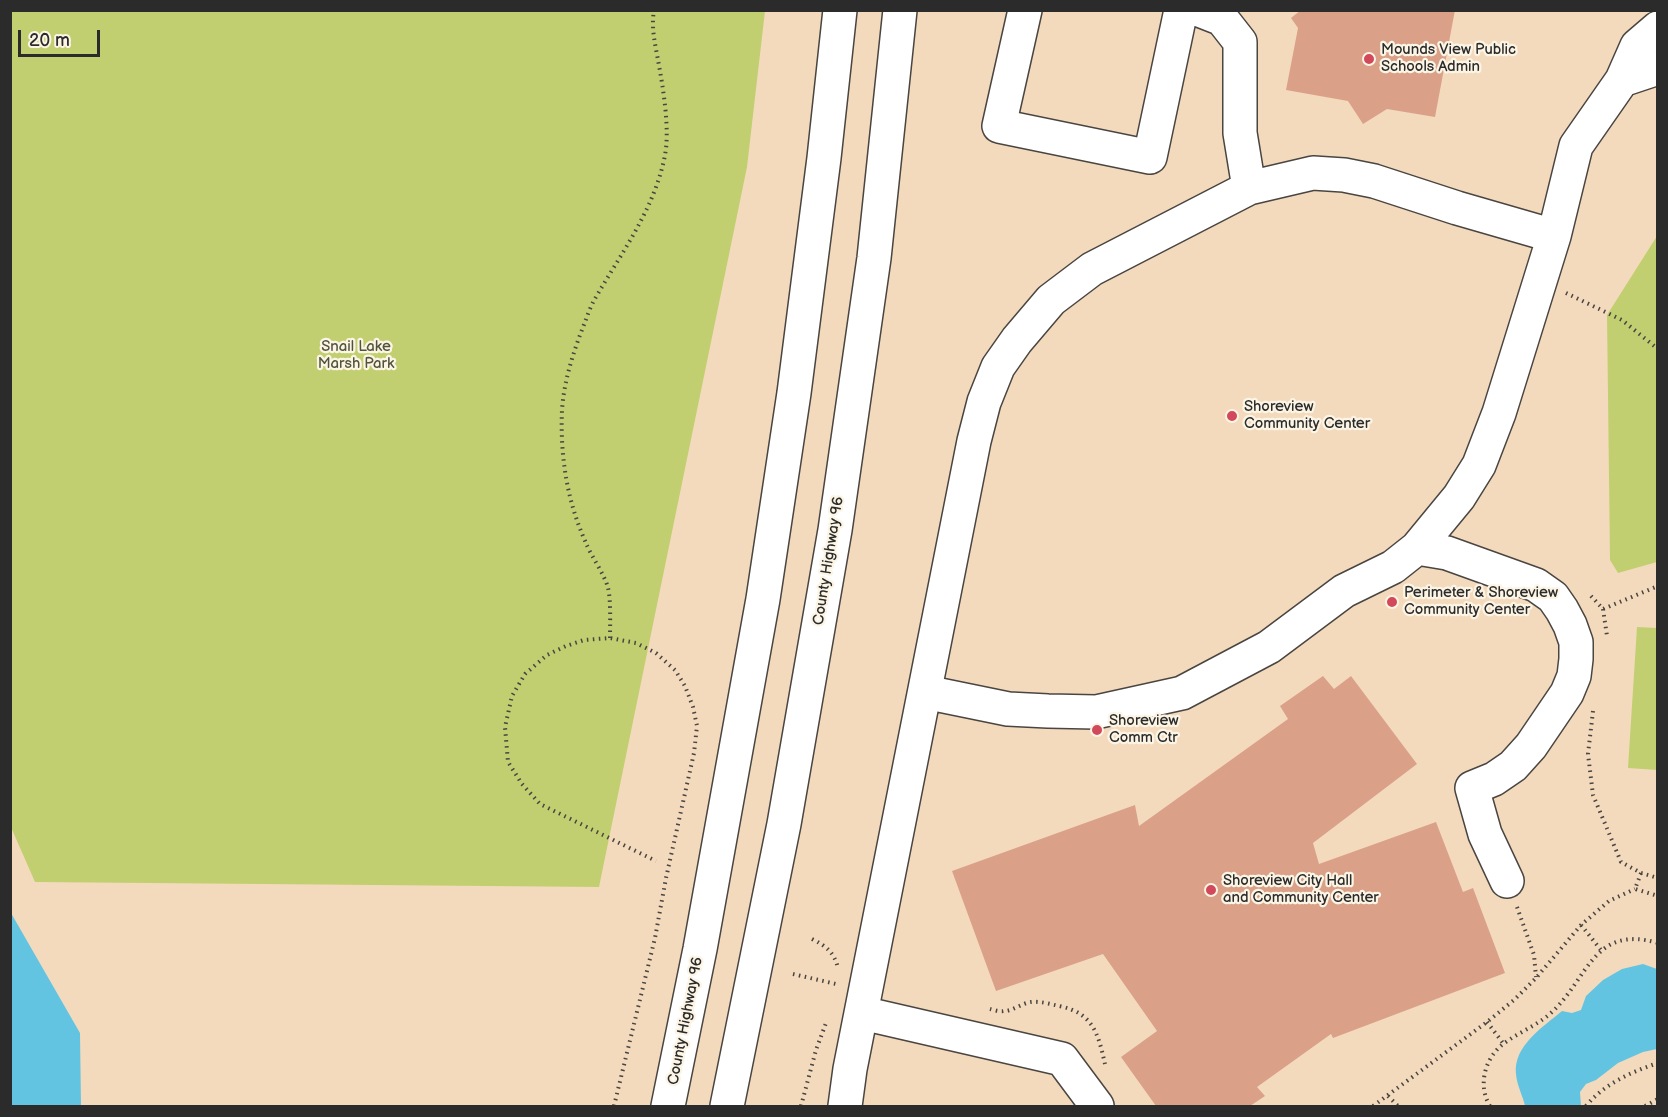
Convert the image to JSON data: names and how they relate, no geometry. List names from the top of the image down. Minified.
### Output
{"streets":{"main road":["County Highway 96"]},"parks":["Snail Lake Marsh Park"],"places":["Mounds View Public Schools Admin","Shoreview Community Center","Perimeter & Shoreview Community Center","Shoreview Comm Ctr","Shoreview City Hall and Community Center"],"scale_bar":"20 m"}
